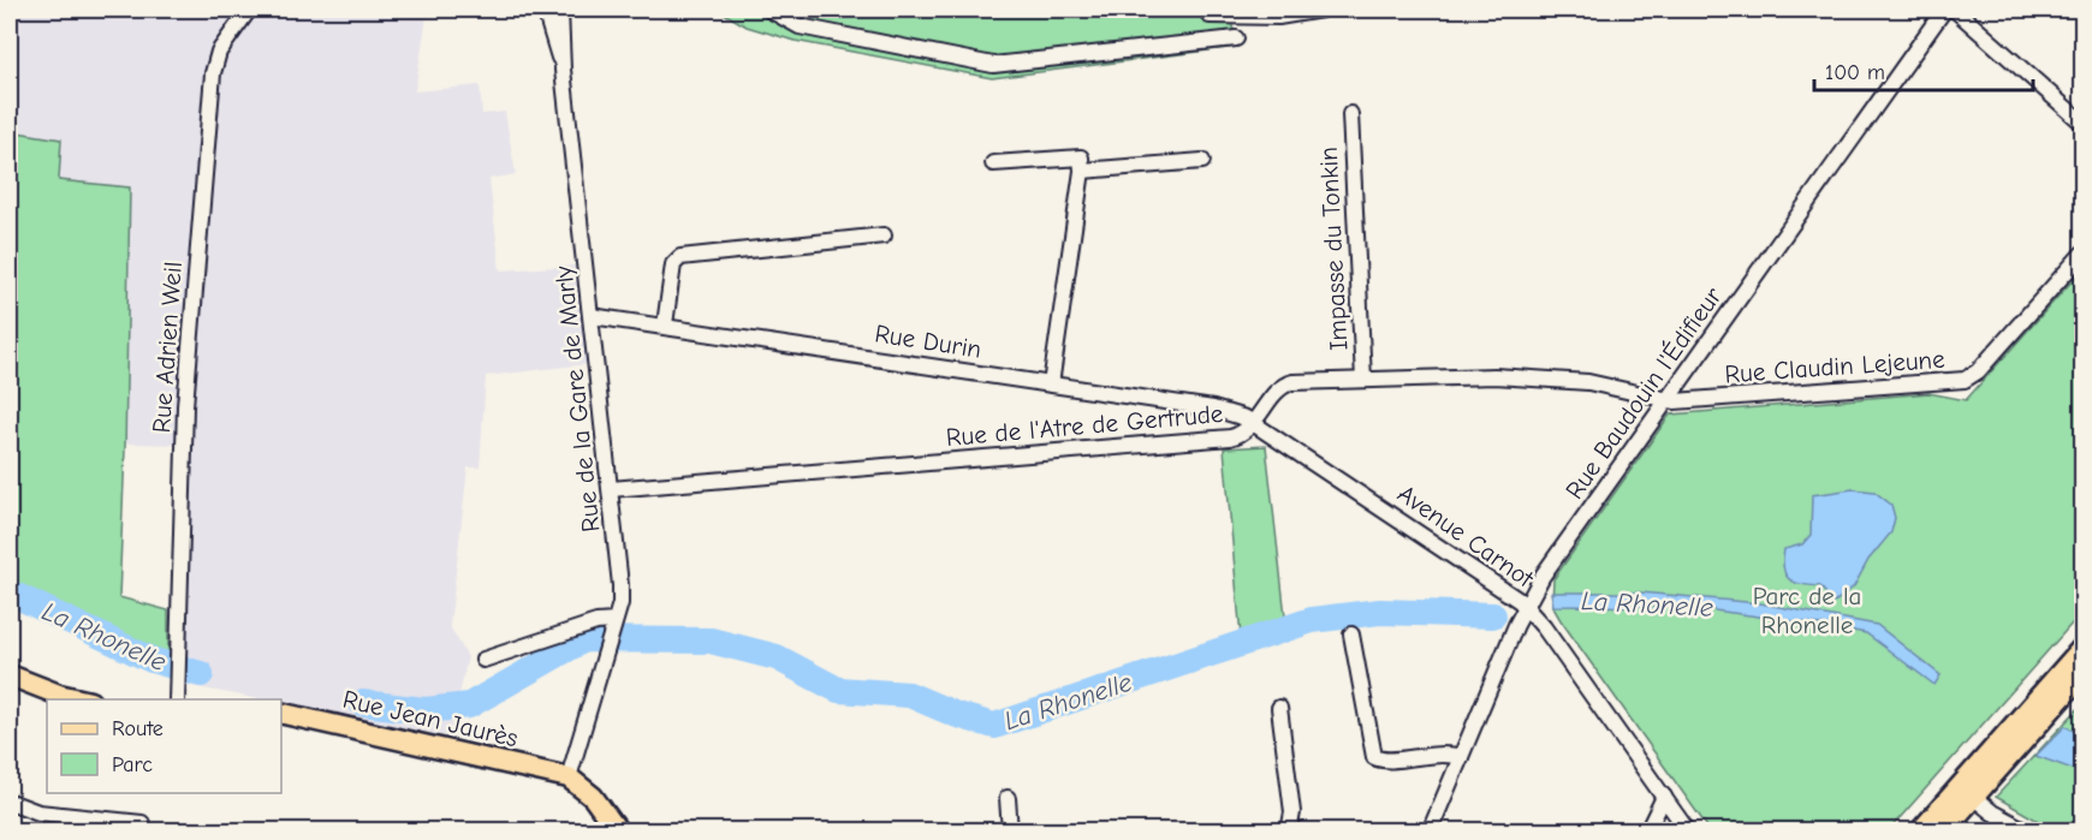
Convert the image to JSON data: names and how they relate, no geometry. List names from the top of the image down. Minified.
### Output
{"streets":{"main road":["Rue Jean Jaurès"],"street":["Impasse du Tonkin","Rue Durin","Rue Adrien Weil","Rue Claudin Lejeune","Rue Baudouin l'Édifieur","Rue de la Gare de Marly","Rue de l'Atre de Gertrude","Avenue Carnot"]},"crossings":[["Impasse du Tonkin","Rue de l'Atre de Gertrude"],["Rue Durin","Rue de la Gare de Marly"],["Rue Durin","Rue de l'Atre de Gertrude"],["Rue Durin","Avenue Carnot"],["Rue Claudin Lejeune","Rue Baudouin l'Édifieur"],["Rue Claudin Lejeune","Rue de l'Atre de Gertrude"],["Rue Baudouin l'Édifieur","Rue de l'Atre de Gertrude"],["Rue Baudouin l'Édifieur","Avenue Carnot"],["Rue de la Gare de Marly","Rue de l'Atre de Gertrude"],["Rue de la Gare de Marly","Rue Jean Jaurès"],["Rue de l'Atre de Gertrude","Avenue Carnot"]],"water":["La Rhonelle"],"parks":["Parc de la Rhonelle"],"legend":["Route","Parc"],"scale_bar":"100 m"}
